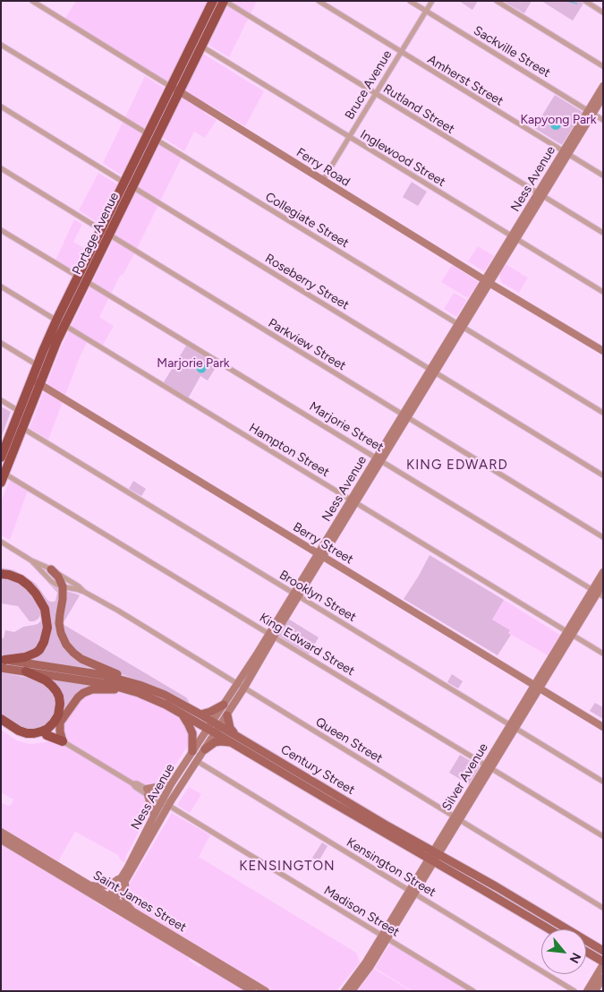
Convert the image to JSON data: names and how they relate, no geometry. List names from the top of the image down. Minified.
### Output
{"streets":{"highway":["Portage Avenue"],"main road":["Ferry Road","Ness Avenue","Berry Street","Century Street","Silver Avenue","Saint James Street"],"street":["Sackville Street","Amherst Street","Bruce Avenue","Rutland Street","Inglewood Street","Collegiate Street","Roseberry Street","Parkview Street","Marjorie Street","Hampton Street","Brooklyn Street","King Edward Street","Queen Street","Kensington Street","Madison Street"]},"crossings":[["Sackville Street","Bruce Avenue"],["Sackville Street","Ness Avenue"],["Amherst Street","Bruce Avenue"],["Amherst Street","Ness Avenue"],["Bruce Avenue","Rutland Street"],["Bruce Avenue","Inglewood Street"],["Bruce Avenue","Ferry Road"],["Rutland Street","Ness Avenue"],["Rutland Street","Portage Avenue"],["Inglewood Street","Ness Avenue"],["Inglewood Street","Portage Avenue"],["Ferry Road","Ness Avenue"],["Ferry Road","Portage Avenue"],["Ness Avenue","Collegiate Street"],["Ness Avenue","Roseberry Street"],["Ness Avenue","Parkview Street"],["Ness Avenue","Marjorie Street"],["Ness Avenue","Hampton Street"],["Ness Avenue","Berry Street"],["Ness Avenue","Brooklyn Street"],["Ness Avenue","King Edward Street"],["Ness Avenue","Queen Street"],["Ness Avenue","Century Street"],["Ness Avenue","Kensington Street"],["Ness Avenue","Saint James Street"],["Ness Avenue","Madison Street"],["Collegiate Street","Portage Avenue"],["Portage Avenue","Roseberry Street"],["Portage Avenue","Parkview Street"],["Portage Avenue","Marjorie Street"],["Portage Avenue","Hampton Street"],["Portage Avenue","Berry Street"],["Portage Avenue","Brooklyn Street"],["Portage Avenue","King Edward Street"],["Marjorie Street","Silver Avenue"],["Hampton Street","Silver Avenue"],["Berry Street","Silver Avenue"],["Brooklyn Street","Silver Avenue"],["King Edward Street","Silver Avenue"],["Queen Street","Silver Avenue"],["Century Street","Silver Avenue"],["Century Street","Madison Street"],["Silver Avenue","Kensington Street"],["Silver Avenue","Madison Street"]],"districts":["KING EDWARD","KENSINGTON"],"parks":["Kapyong Park","Marjorie Park"],"north":"bottom right"}
